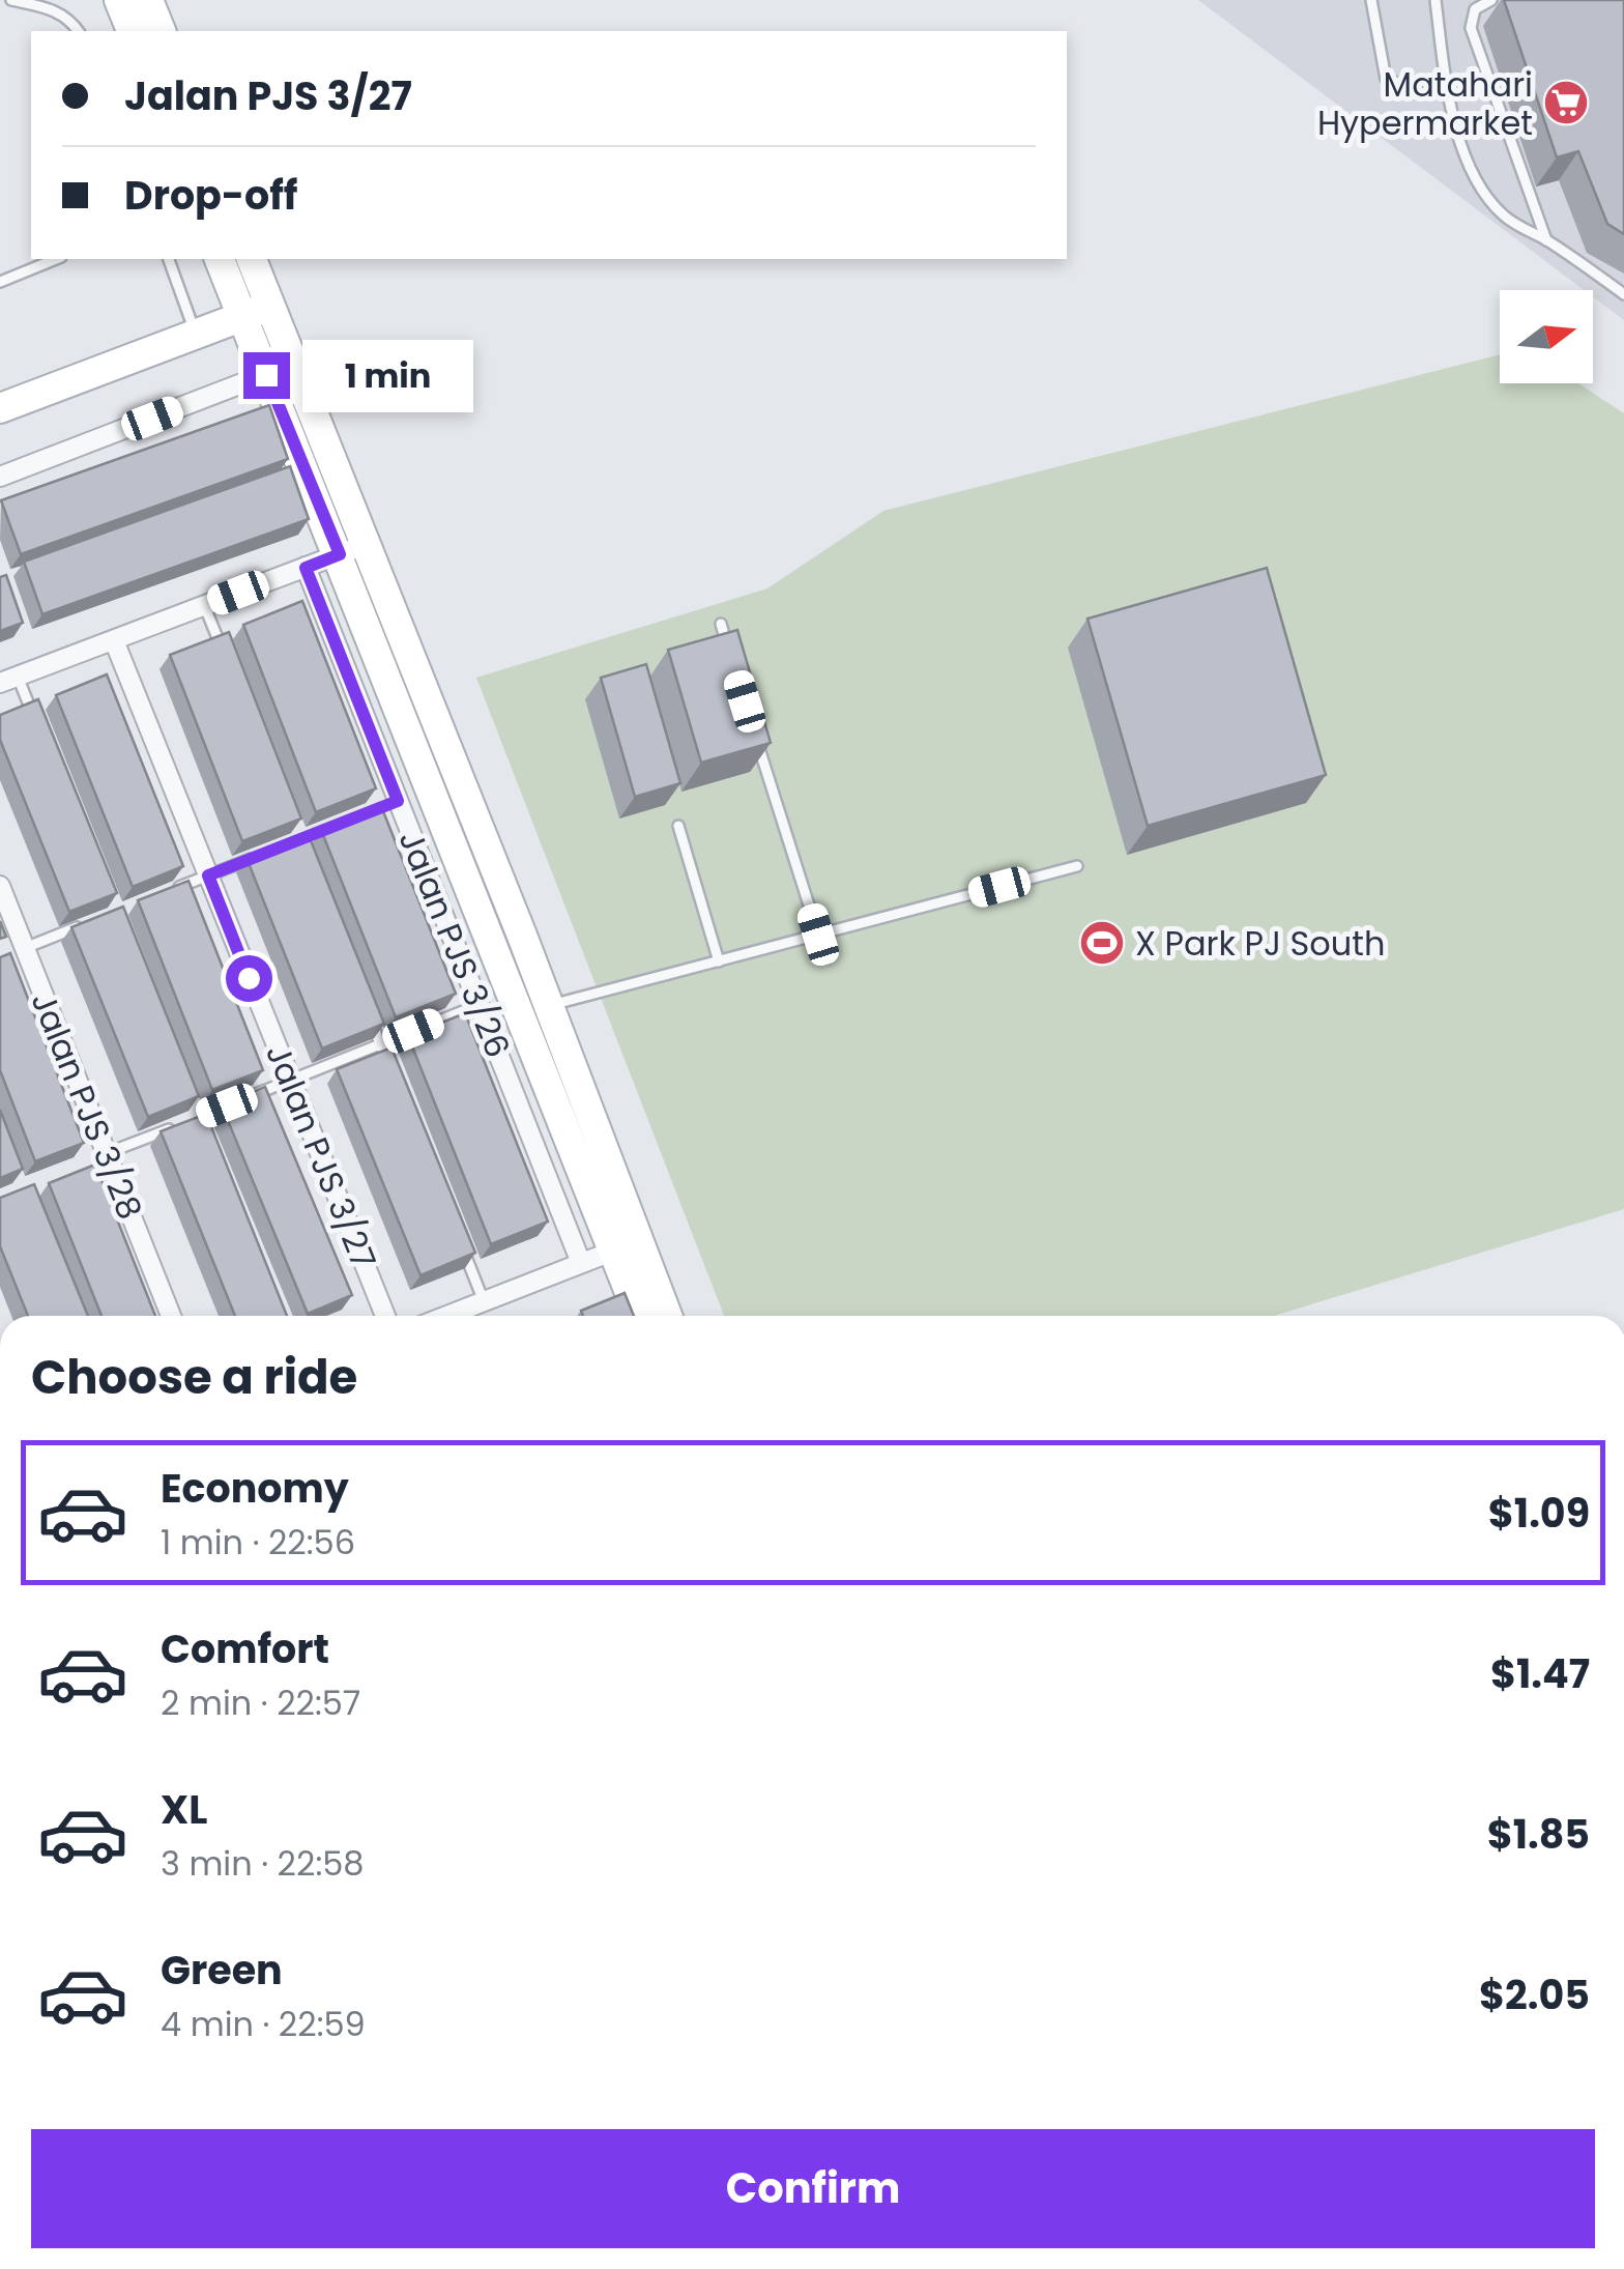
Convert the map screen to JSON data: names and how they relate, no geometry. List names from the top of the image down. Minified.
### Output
{"streets":{"street":["Jalan PJS 3/26","Jalan PJS 3/28","Jalan PJS 3/27"]},"places":{"supermarket":["Matahari Hypermarket"],"sports":["X Park PJ South"]},"north":"right","page":{"banner":["Jalan PJS 3/27","Drop-off"],"bubble":"1 min","heading":"Choose a ride","list":[{"name":"Economy","note":"1 min · 22:56","value":"$1.09"},{"name":"Comfort","note":"2 min · 22:57","value":"$1.47"},{"name":"XL","note":"3 min · 22:58","value":"$1.85"},{"name":"Green","note":"4 min · 22:59","value":"$2.05"}],"buttons":"Confirm"}}
